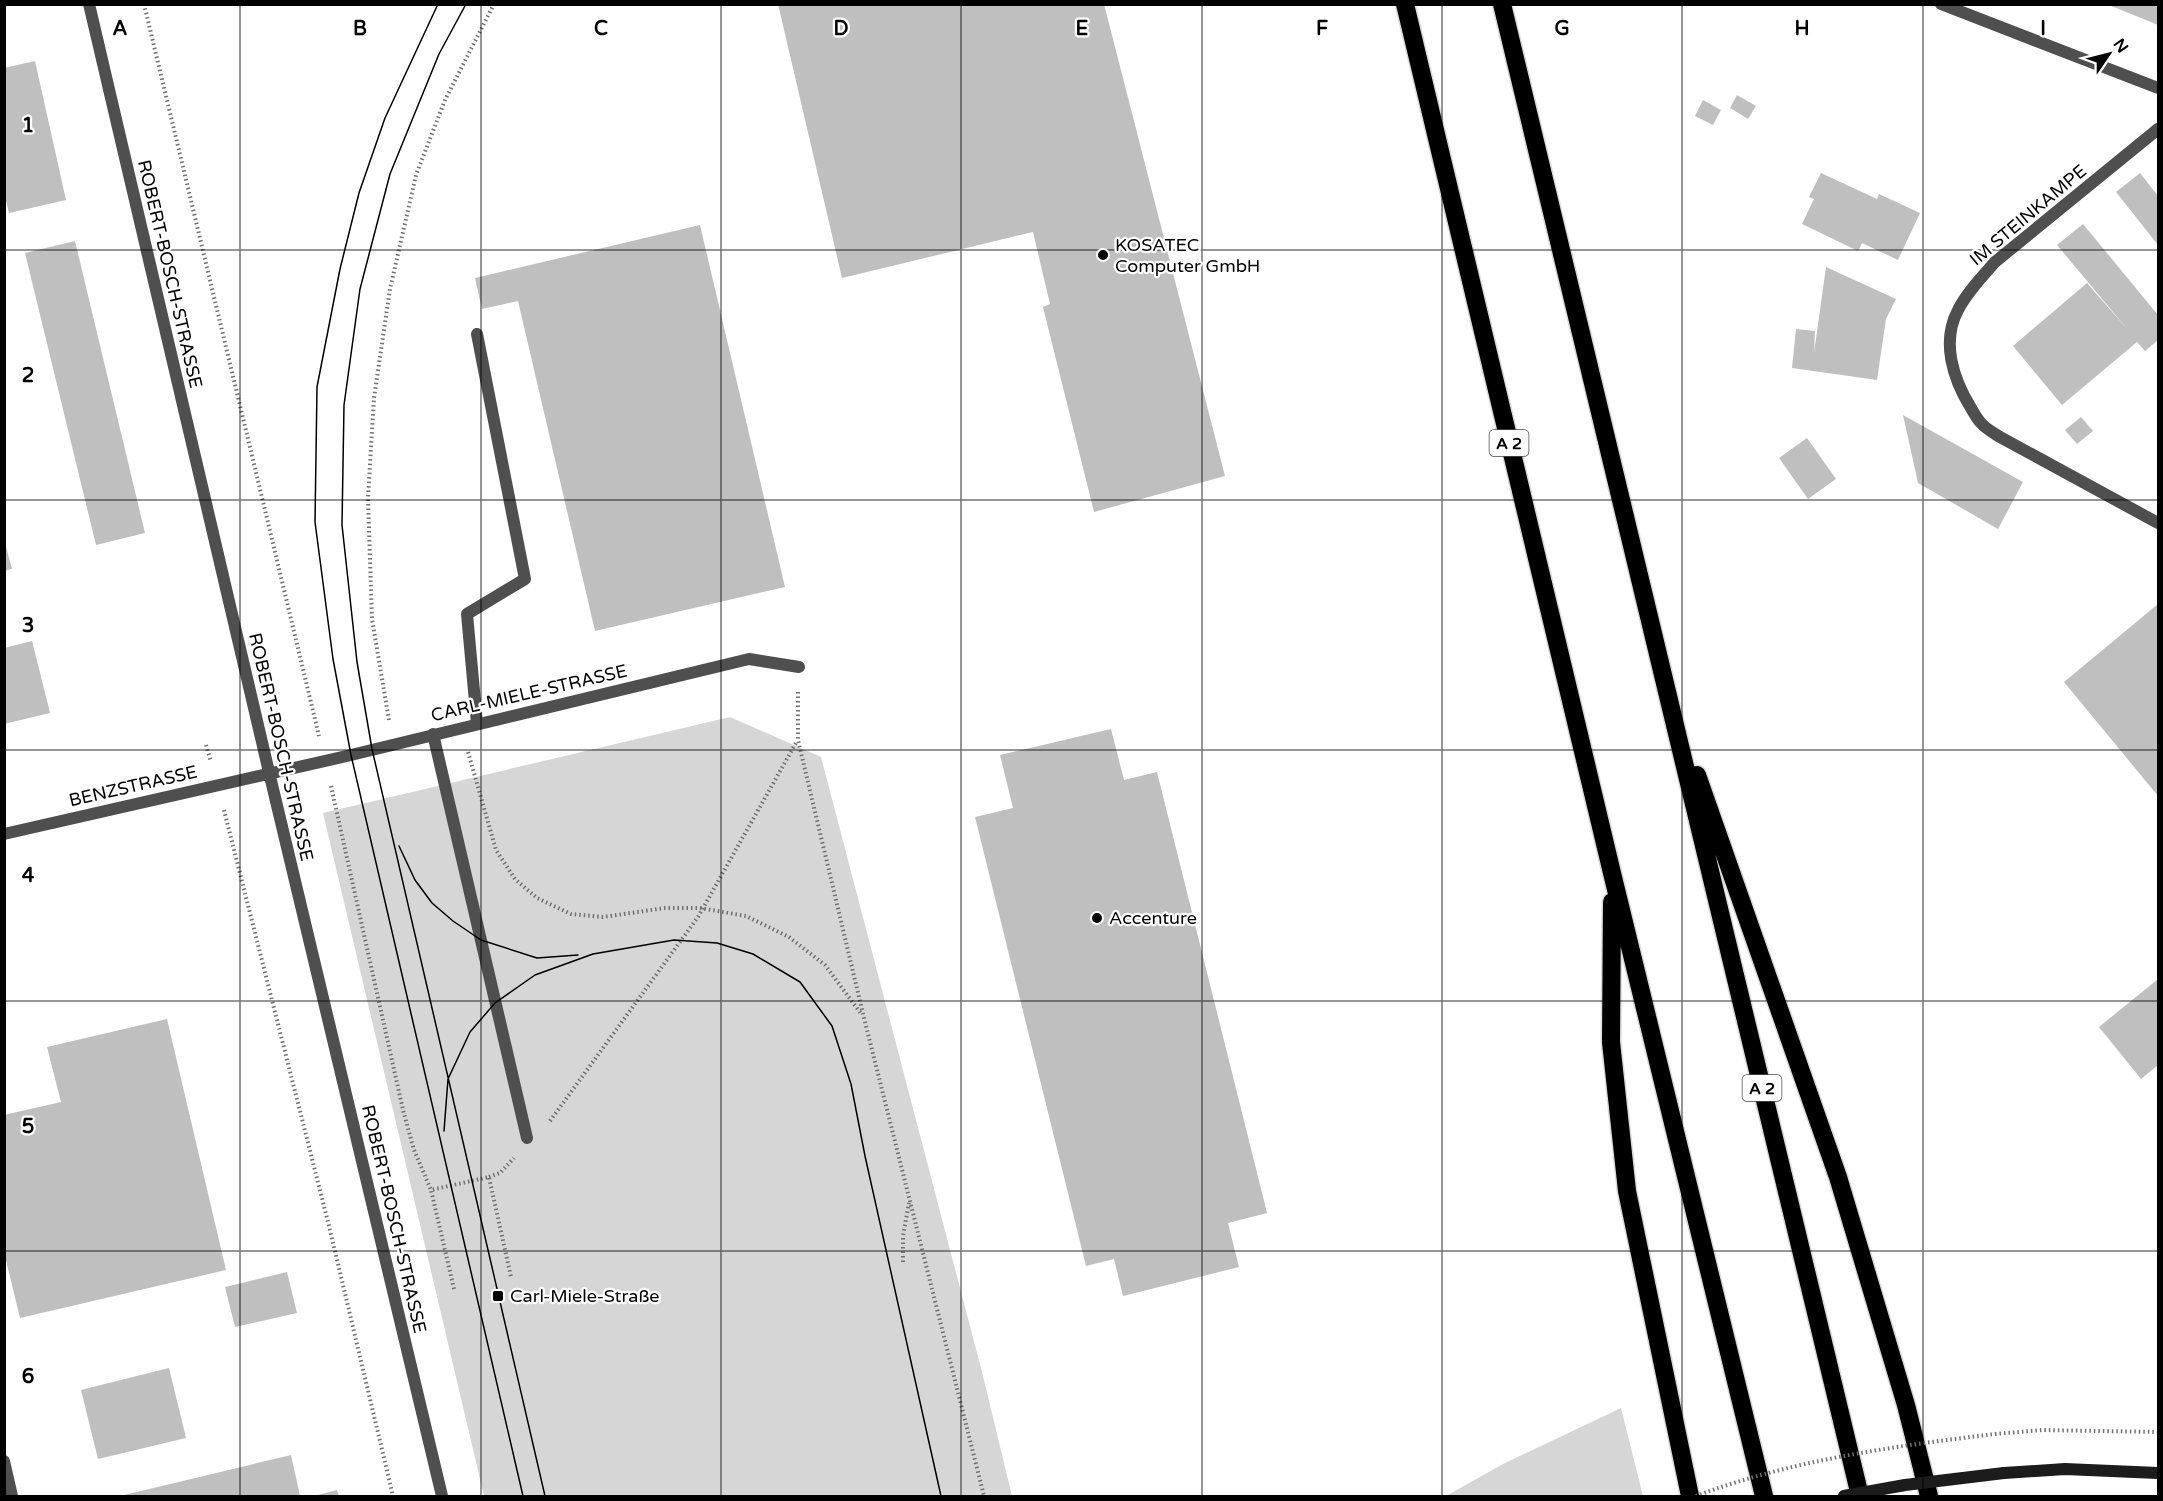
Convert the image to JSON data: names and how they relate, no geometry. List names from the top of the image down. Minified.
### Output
{"streets":{"highway":["A 2"],"street":["IM STEINKAMPE","ROBERT-BOSCH-STRASSE","CARL-MIELE-STRASSE","BENZSTRASSE"]},"crossings":[["ROBERT-BOSCH-STRASSE","CARL-MIELE-STRASSE"],["ROBERT-BOSCH-STRASSE","BENZSTRASSE"],["CARL-MIELE-STRASSE","BENZSTRASSE"]],"places":{"other":["KOSATEC Computer GmbH","Accenture"],"transit":["Carl-Miele-Straße"]},"north":"top right","grid":{"columns":["A","B","C","D","E","F","G","H","I"],"rows":["1","2","3","4","5","6"]}}
